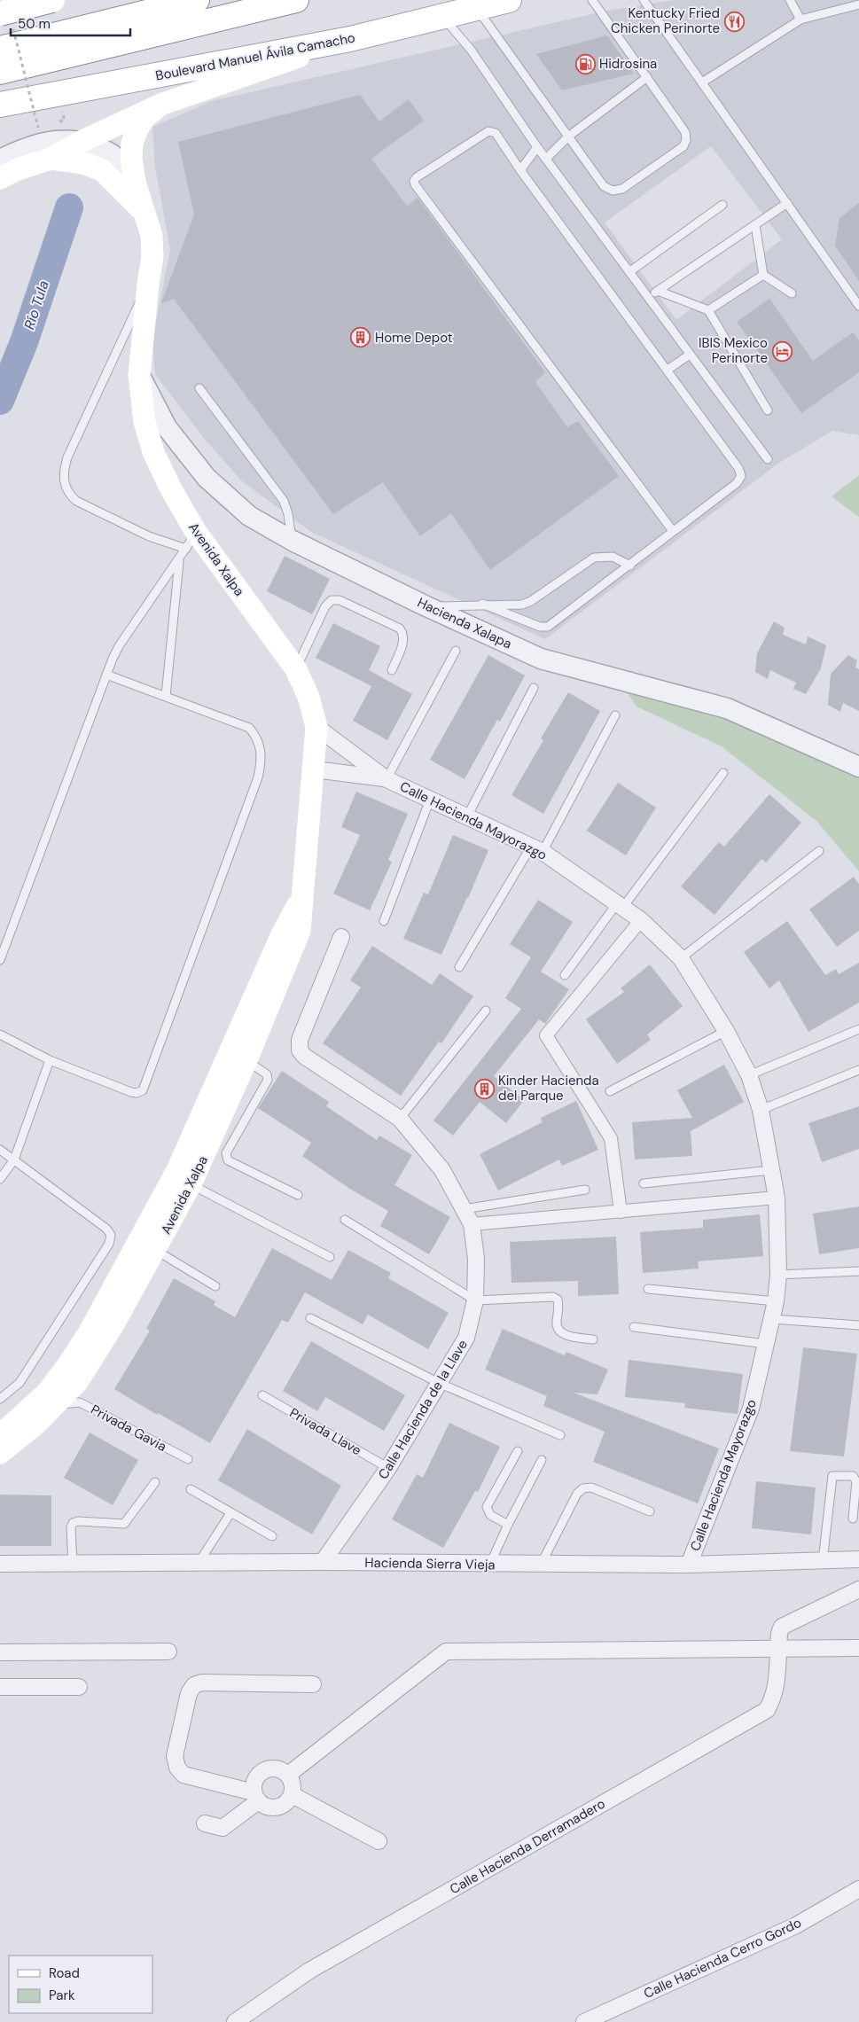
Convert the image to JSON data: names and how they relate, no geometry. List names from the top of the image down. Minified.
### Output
{"streets":{"main road":["Boulevard Manuel Ávila Camacho","Avenida Xalpa"],"street":["Hacienda Xalapa","Calle Hacienda Mayorazgo","Calle Hacienda de la Llave","Hacienda Sierra Vieja","Calle Hacienda Derramadero","Calle Hacienda Cerro Gordo"],"lane":["Privada Gavia","Privada Llave"]},"crossings":[["Avenida Xalpa","Hacienda Xalapa"],["Avenida Xalpa","Calle Hacienda Mayorazgo"],["Avenida Xalpa","Privada Gavia"],["Calle Hacienda Mayorazgo","Hacienda Sierra Vieja"],["Calle Hacienda de la Llave","Privada Llave"],["Calle Hacienda de la Llave","Hacienda Sierra Vieja"]],"water":["Río Tula"],"places":{"restaurant":["Kentucky Fried Chicken Perinorte"],"fuel station":["Hidrosina"],"building":["Home Depot","Kinder Hacienda del Parque"],"hotel":["IBIS Mexico Perinorte"]},"legend":["Road","Park"],"scale_bar":"50 m"}
